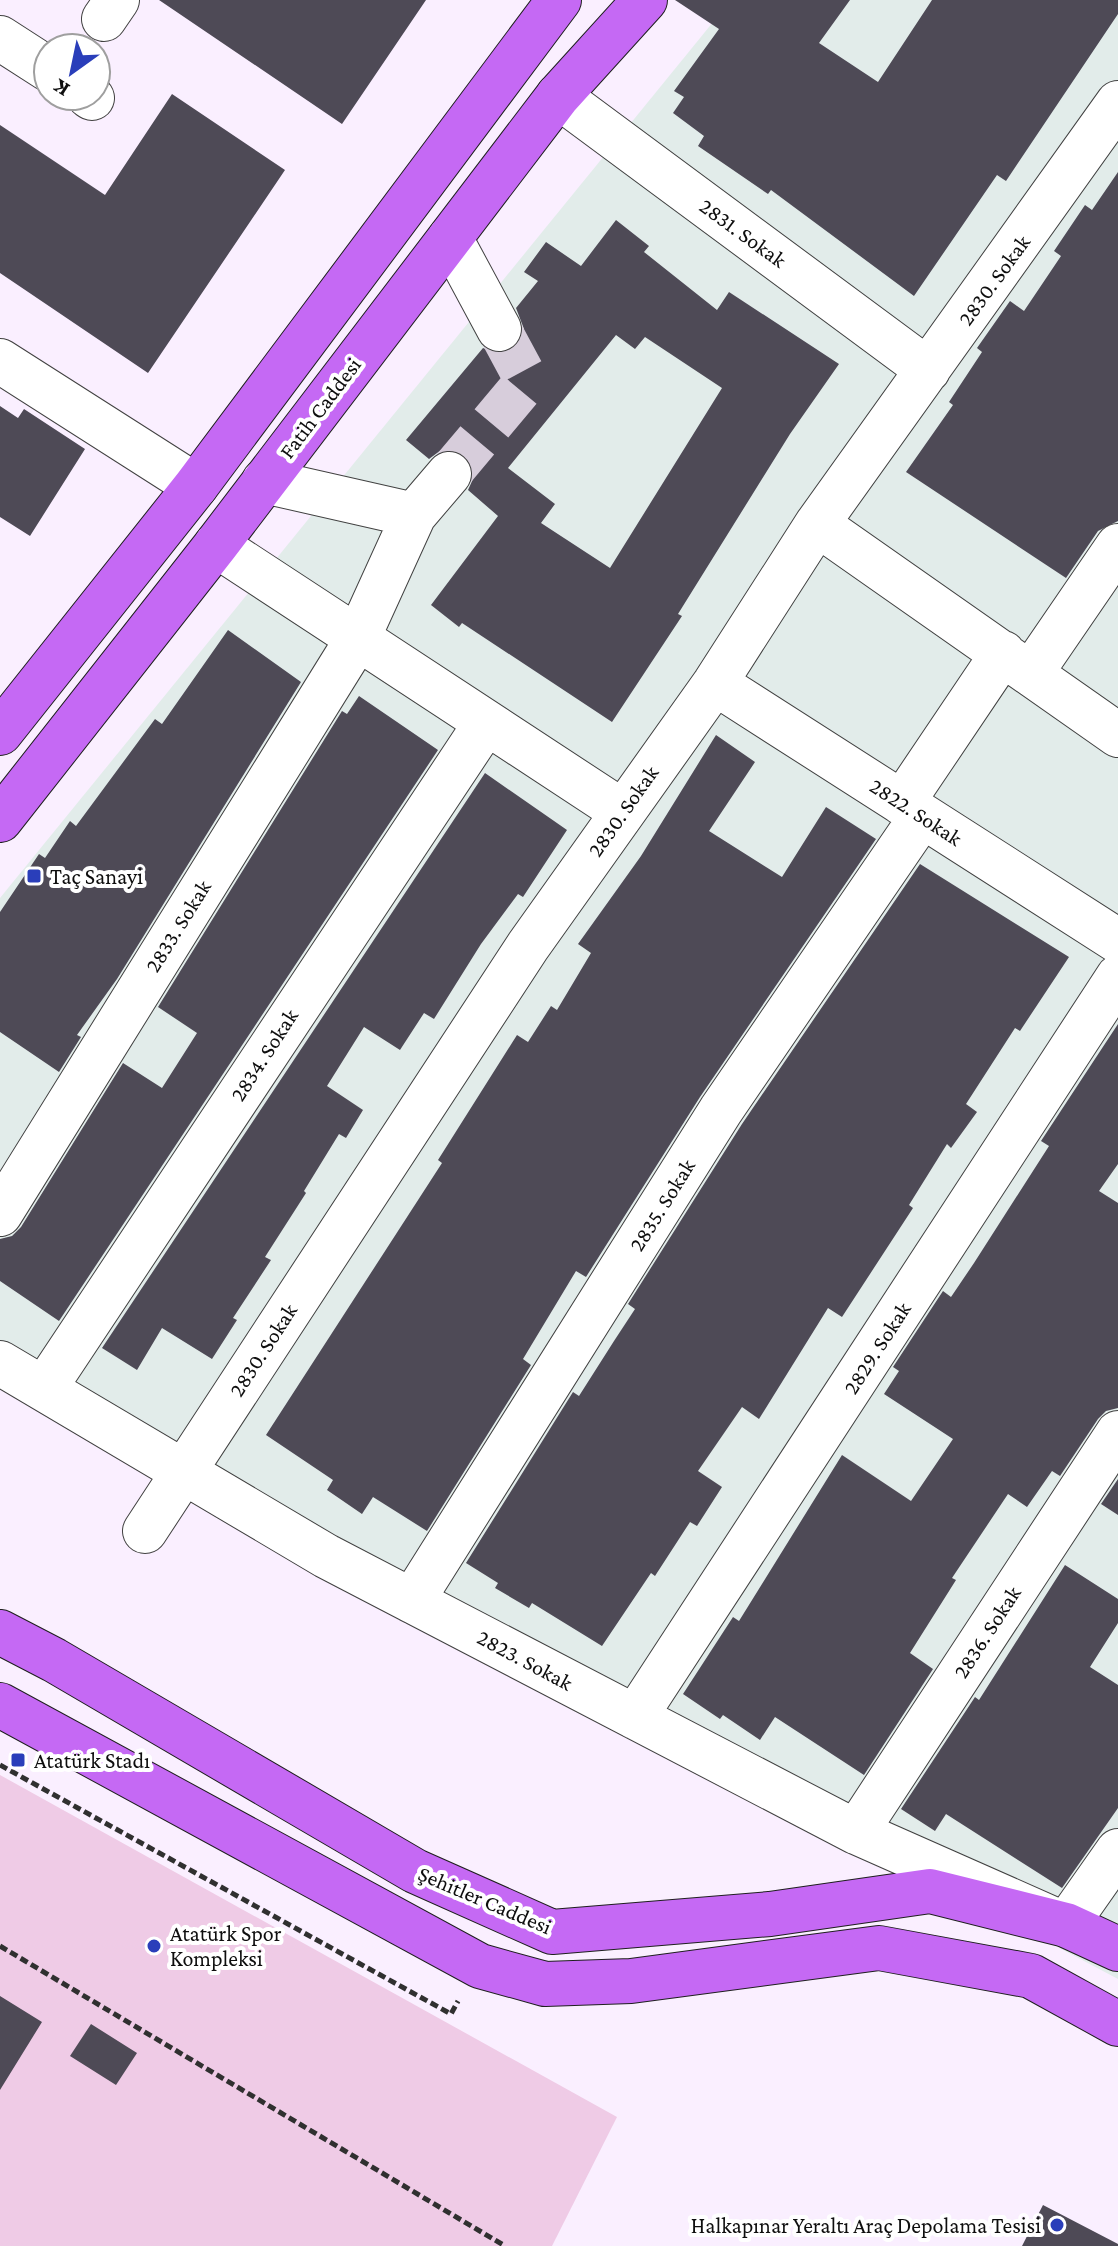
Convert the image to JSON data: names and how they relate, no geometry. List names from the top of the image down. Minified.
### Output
{"streets":{"main road":["Fatih Caddesi","Şehitler Caddesi"],"street":["2831. Sokak","2830. Sokak","2822. Sokak","2833. Sokak","2834. Sokak","2835. Sokak","2829. Sokak","2836. Sokak","2823. Sokak"]},"crossings":[["2831. Sokak","2830. Sokak"],["2831. Sokak","Fatih Caddesi"],["2830. Sokak","2822. Sokak"],["2830. Sokak","2823. Sokak"],["2822. Sokak","2835. Sokak"],["2834. Sokak","2823. Sokak"],["2835. Sokak","2823. Sokak"],["2829. Sokak","2823. Sokak"],["2836. Sokak","2823. Sokak"],["2823. Sokak","Şehitler Caddesi"]],"places":{"transit":["Taç Sanayi","Atatürk Stadı"],"other":["Atatürk Spor Kompleksi","Halkapınar Yeraltı Araç Depolama Tesisi"]},"north":"bottom left"}
